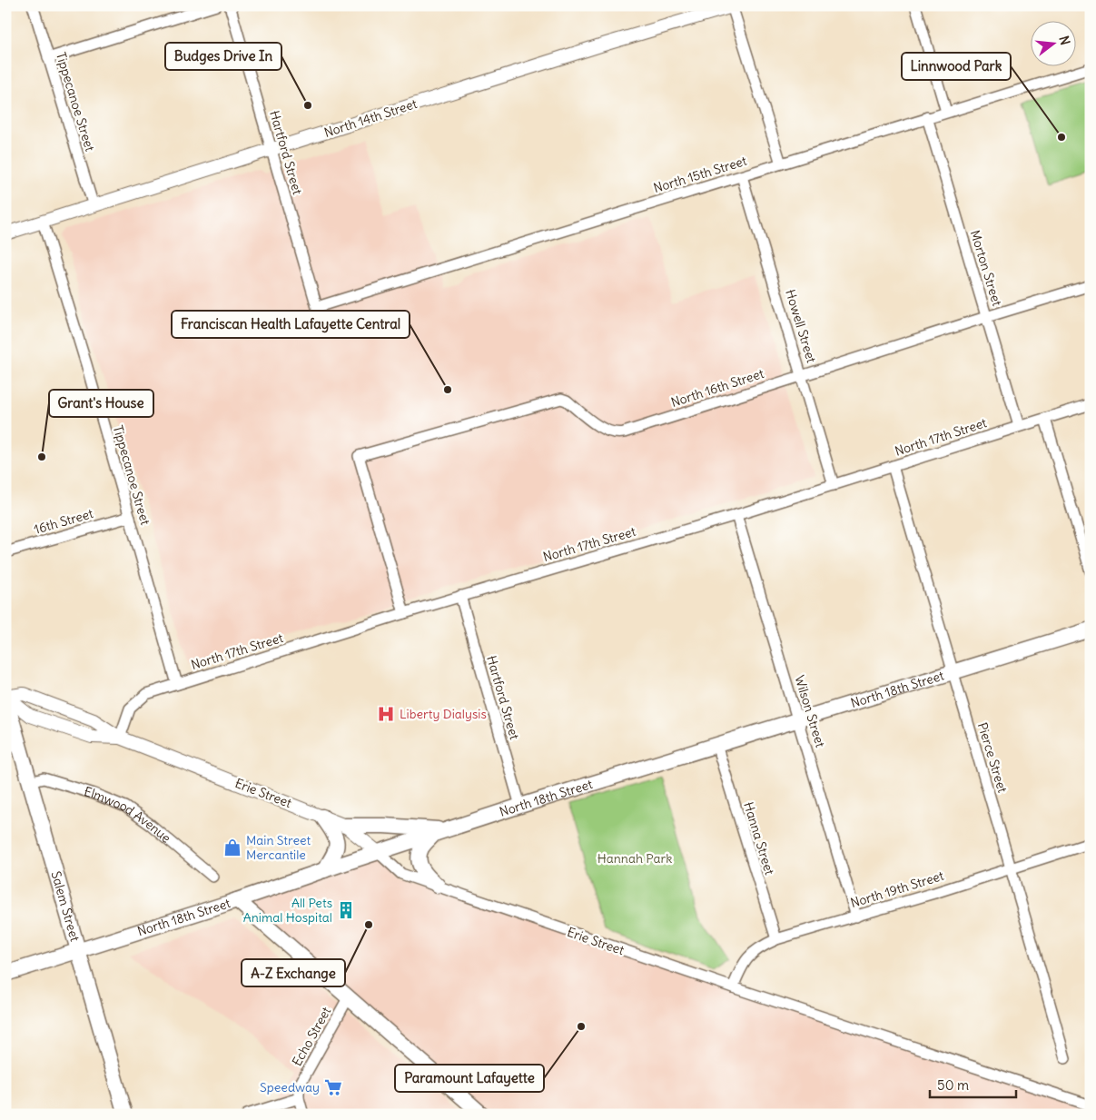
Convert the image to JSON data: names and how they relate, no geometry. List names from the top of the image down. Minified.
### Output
{"streets":{"main road":["North 18th Street","Salem Street"],"street":["Tippecanoe Street","North 14th Street","Hartford Street","North 15th Street","Morton Street","Howell Street","North 16th Street","North 17th Street","16th Street","Wilson Street","Pierce Street","Erie Street","Elmwood Avenue","Hanna Street","North 19th Street","Echo Street"]},"crossings":[["Tippecanoe Street","North 14th Street"],["Tippecanoe Street","North 17th Street"],["Tippecanoe Street","16th Street"],["North 14th Street","Hartford Street"],["Hartford Street","North 15th Street"],["Hartford Street","North 17th Street"],["Hartford Street","North 18th Street"],["North 15th Street","Morton Street"],["North 15th Street","Howell Street"],["Morton Street","North 16th Street"],["Morton Street","North 17th Street"],["Howell Street","North 16th Street"],["Howell Street","North 17th Street"],["North 16th Street","North 17th Street"],["North 17th Street","Wilson Street"],["North 17th Street","Pierce Street"],["North 17th Street","Erie Street"],["North 18th Street","Wilson Street"],["North 18th Street","Pierce Street"],["North 18th Street","Erie Street"],["North 18th Street","Hanna Street"],["North 18th Street","Salem Street"],["Wilson Street","North 19th Street"],["Pierce Street","North 19th Street"],["Erie Street","North 19th Street"],["Erie Street","Salem Street"],["Elmwood Avenue","Salem Street"],["Hanna Street","North 19th Street"]],"parks":["Hannah Park"],"places":{"other":["Budges Drive In","Linnwood Park","Franciscan Health Lafayette Central","Grant's House","A-Z Exchange","Paramount Lafayette"],"hospital":["Liberty Dialysis"],"shop":["Main Street Mercantile"],"building":["All Pets Animal Hospital"],"supermarket":["Speedway"]},"scale_bar":"50 m","north":"right"}
